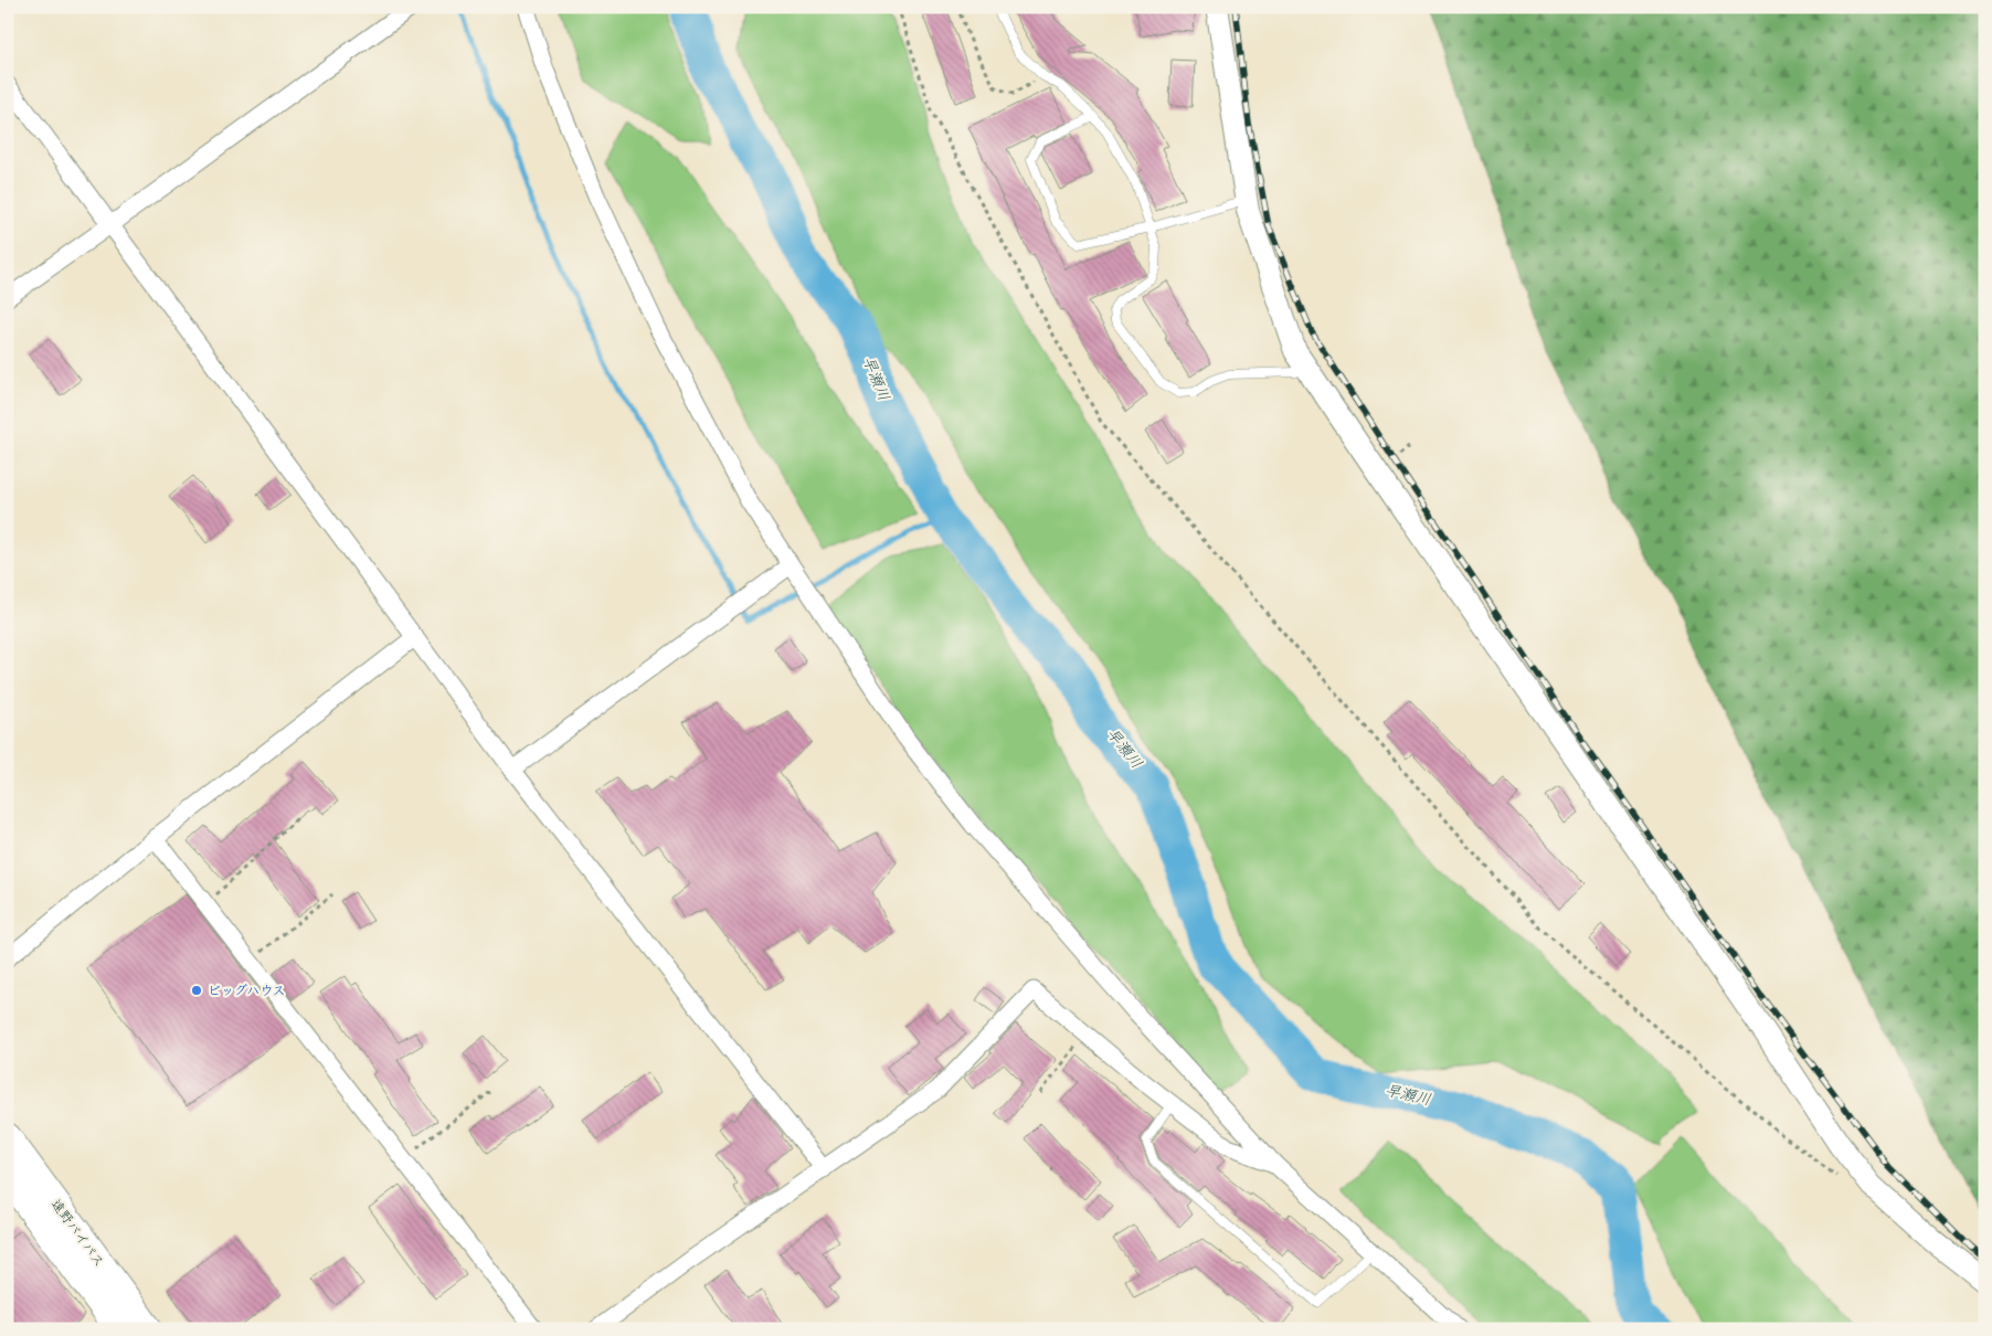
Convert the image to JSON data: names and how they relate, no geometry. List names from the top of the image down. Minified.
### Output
{"streets":{"highway":["遠野バイパス"]},"water":["早瀬川"],"places":["ビッグハウス"]}
